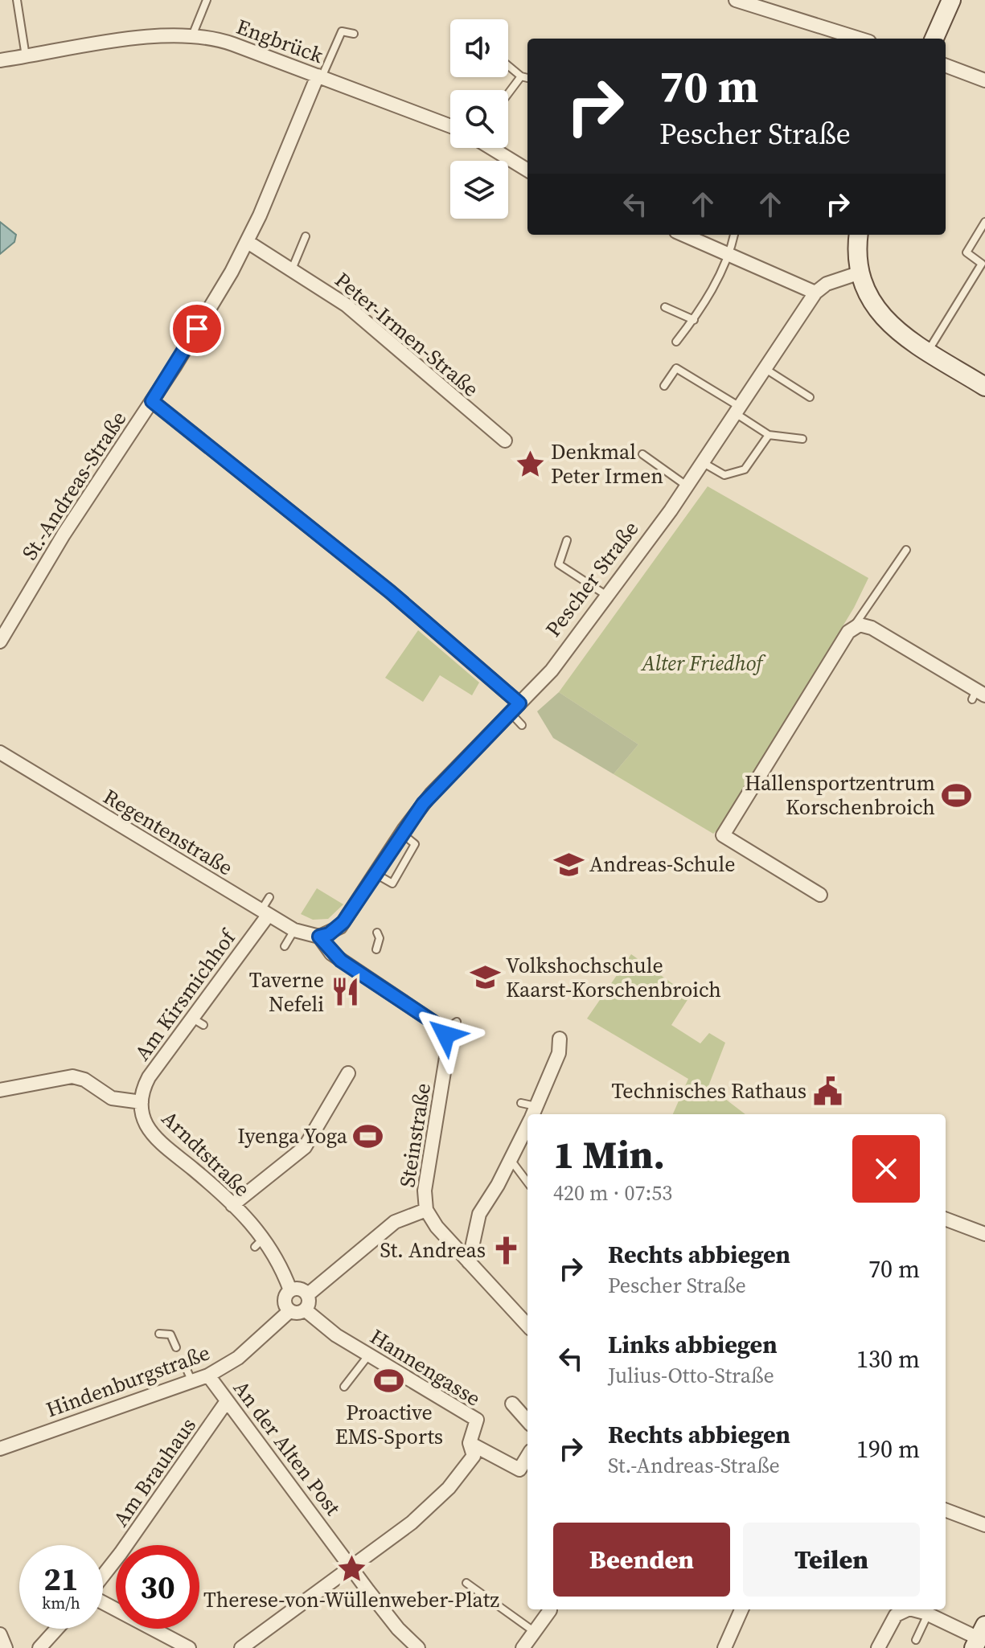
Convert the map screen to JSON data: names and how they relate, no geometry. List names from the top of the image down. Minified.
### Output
{"streets":{"street":["Engbrück","Peter-Irmen-Straße","St.-Andreas-Straße","Pescher Straße","Regentenstraße","Am Kirsmichhof","Steinstraße","Arndtstraße","Hannengasse","Hindenburgstraße","An der Alten Post","Am Brauhaus"]},"crossings":[["Engbrück","St.-Andreas-Straße"],["Peter-Irmen-Straße","St.-Andreas-Straße"],["Pescher Straße","Regentenstraße"],["Regentenstraße","Am Kirsmichhof"],["Am Kirsmichhof","Arndtstraße"],["Arndtstraße","Hannengasse"],["Arndtstraße","Hindenburgstraße"],["Hannengasse","Hindenburgstraße"],["Hindenburgstraße","An der Alten Post"],["An der Alten Post","Am Brauhaus"]],"parks":["Alter Friedhof"],"places":{"place":["Denkmal Peter Irmen","Therese-von-Wüllenweber-Platz"],"sports":["Hallensportzentrum Korschenbroich","Iyenga Yoga","Proactive EMS-Sports"],"school or university":["Andreas-Schule","Volkshochschule Kaarst-Korschenbroich"],"restaurant":["Taverne Nefeli"],"public building":["Technisches Rathaus"],"church":["St. Andreas"]},"page":{"turn":["70 m","Pescher Straße"],"heading":["1 Min.","420 m · 07:53"],"list":[{"name":"Rechts abbiegen","note":"Pescher Straße","value":"70 m"},{"name":"Links abbiegen","note":"Julius-Otto-Straße","value":"130 m"},{"name":"Rechts abbiegen","note":"St.-Andreas-Straße","value":"190 m"}],"buttons":["Beenden","Teilen"],"speed":"21 km/h","limit":"30"}}
